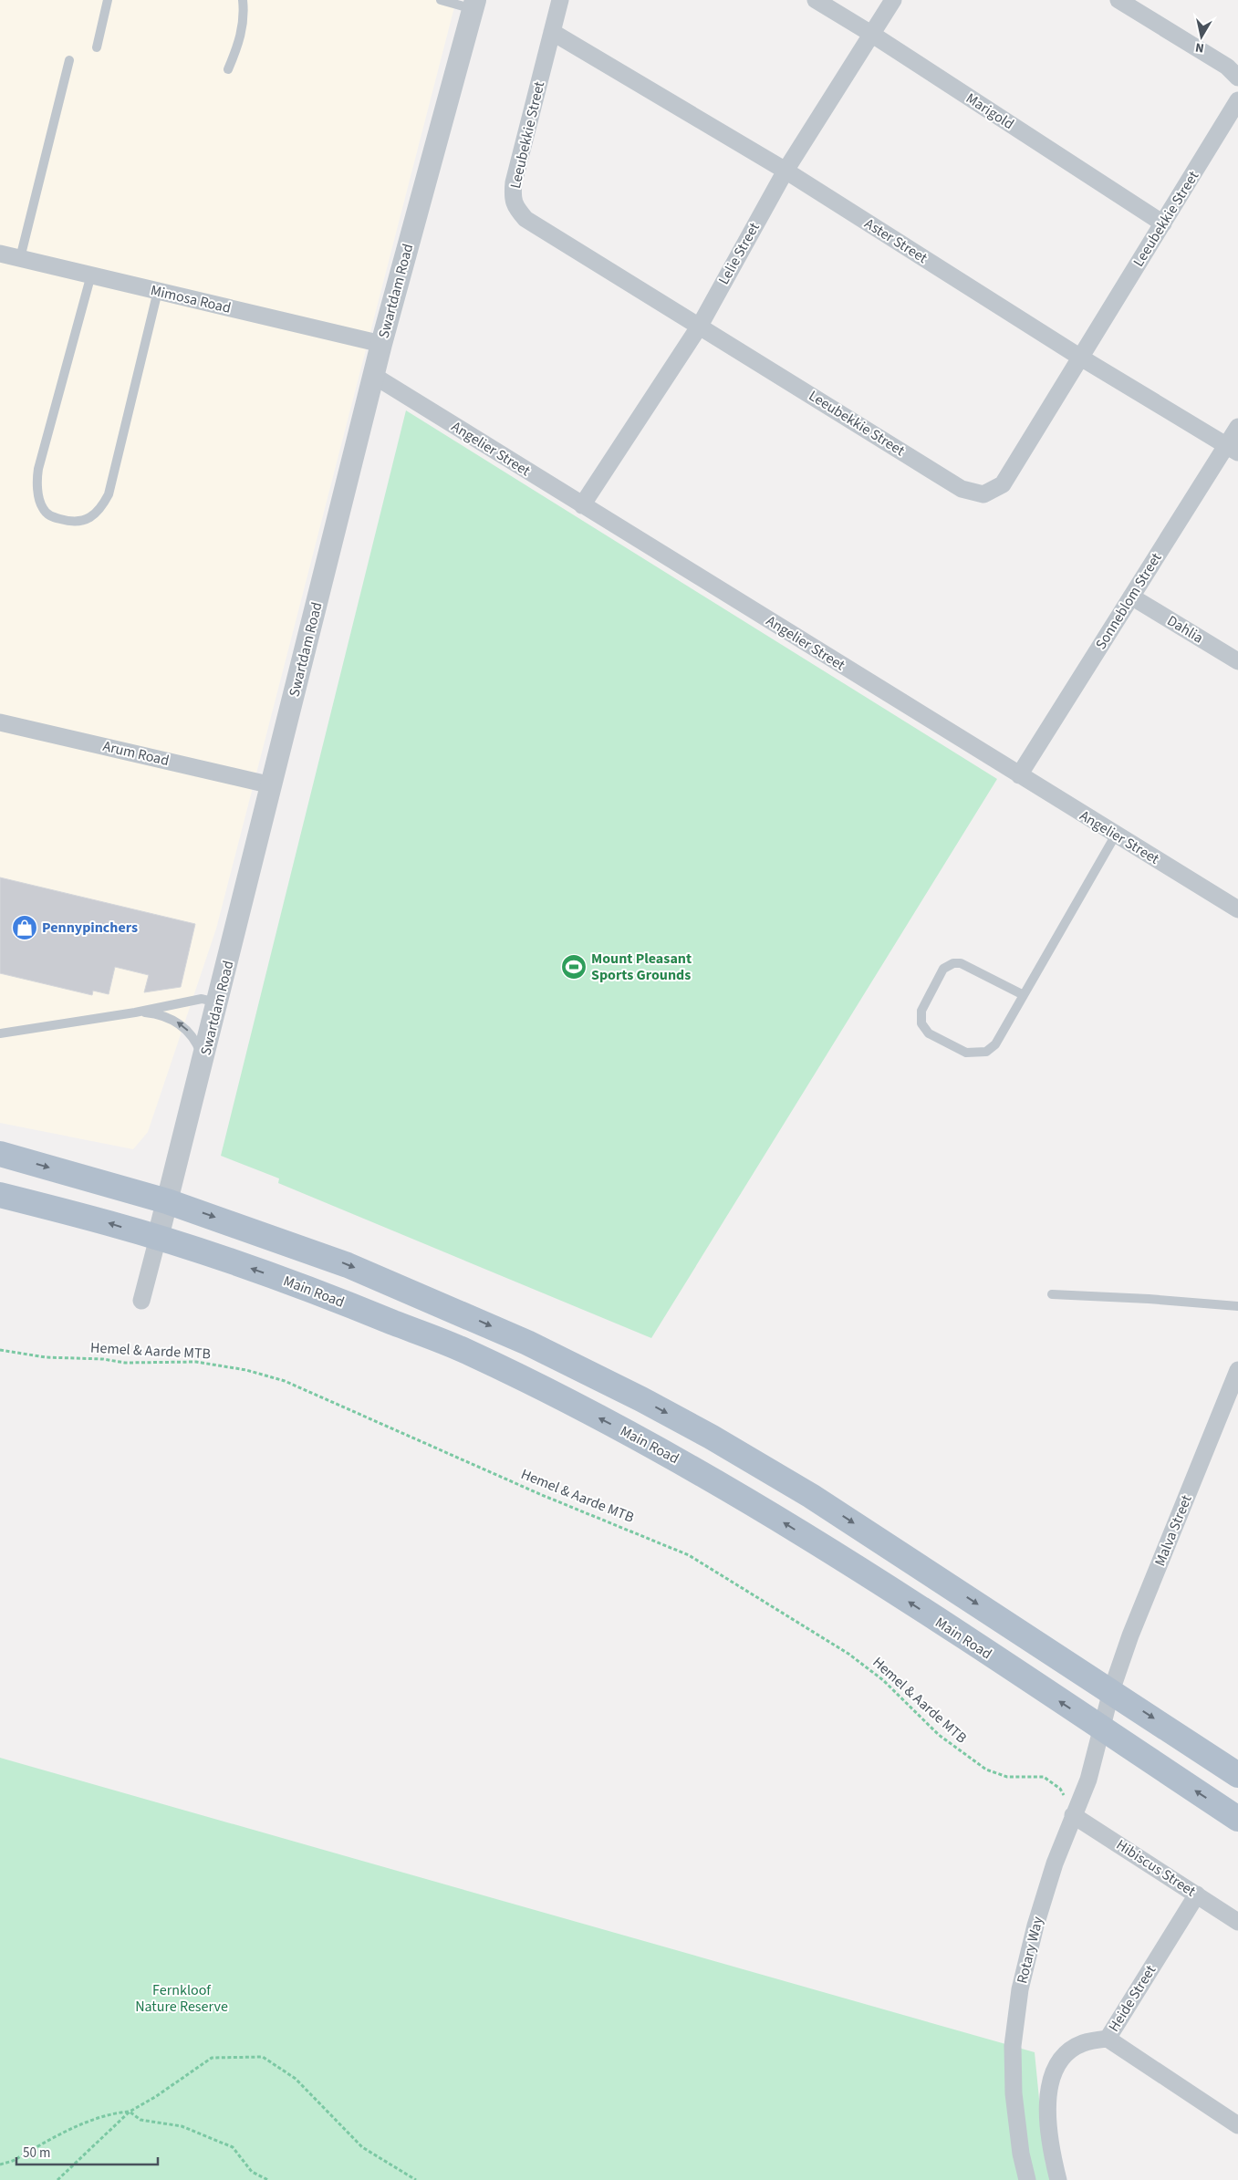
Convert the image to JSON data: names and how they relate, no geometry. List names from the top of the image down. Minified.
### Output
{"streets":{"main road":["Main Road"],"street":["Marigold","Leeubekkie Street","Aster Street","Lelie Street","Swartdam Road","Mimosa Road","Angelier Street","Sonneblom Street","Dahlia","Arum Road","Malva Street","Hibiscus Street","Rotary Way","Heide Street"],"path":["Hemel & Aarde MTB"]},"crossings":[["Marigold","Leeubekkie Street"],["Marigold","Lelie Street"],["Leeubekkie Street","Aster Street"],["Leeubekkie Street","Lelie Street"],["Aster Street","Lelie Street"],["Aster Street","Sonneblom Street"],["Lelie Street","Angelier Street"],["Swartdam Road","Mimosa Road"],["Swartdam Road","Angelier Street"],["Swartdam Road","Arum Road"],["Swartdam Road","Main Road"],["Angelier Street","Sonneblom Street"],["Sonneblom Street","Dahlia"],["Main Road","Malva Street"],["Main Road","Rotary Way"],["Hemel & Aarde MTB","Hibiscus Street"],["Hemel & Aarde MTB","Rotary Way"],["Malva Street","Rotary Way"],["Hibiscus Street","Rotary Way"],["Hibiscus Street","Heide Street"]],"parks":["Fernkloof Nature Reserve"],"places":{"shop":["Pennypinchers"],"sports":["Mount Pleasant Sports Grounds"]},"scale_bar":"50 m","north":"bottom"}
